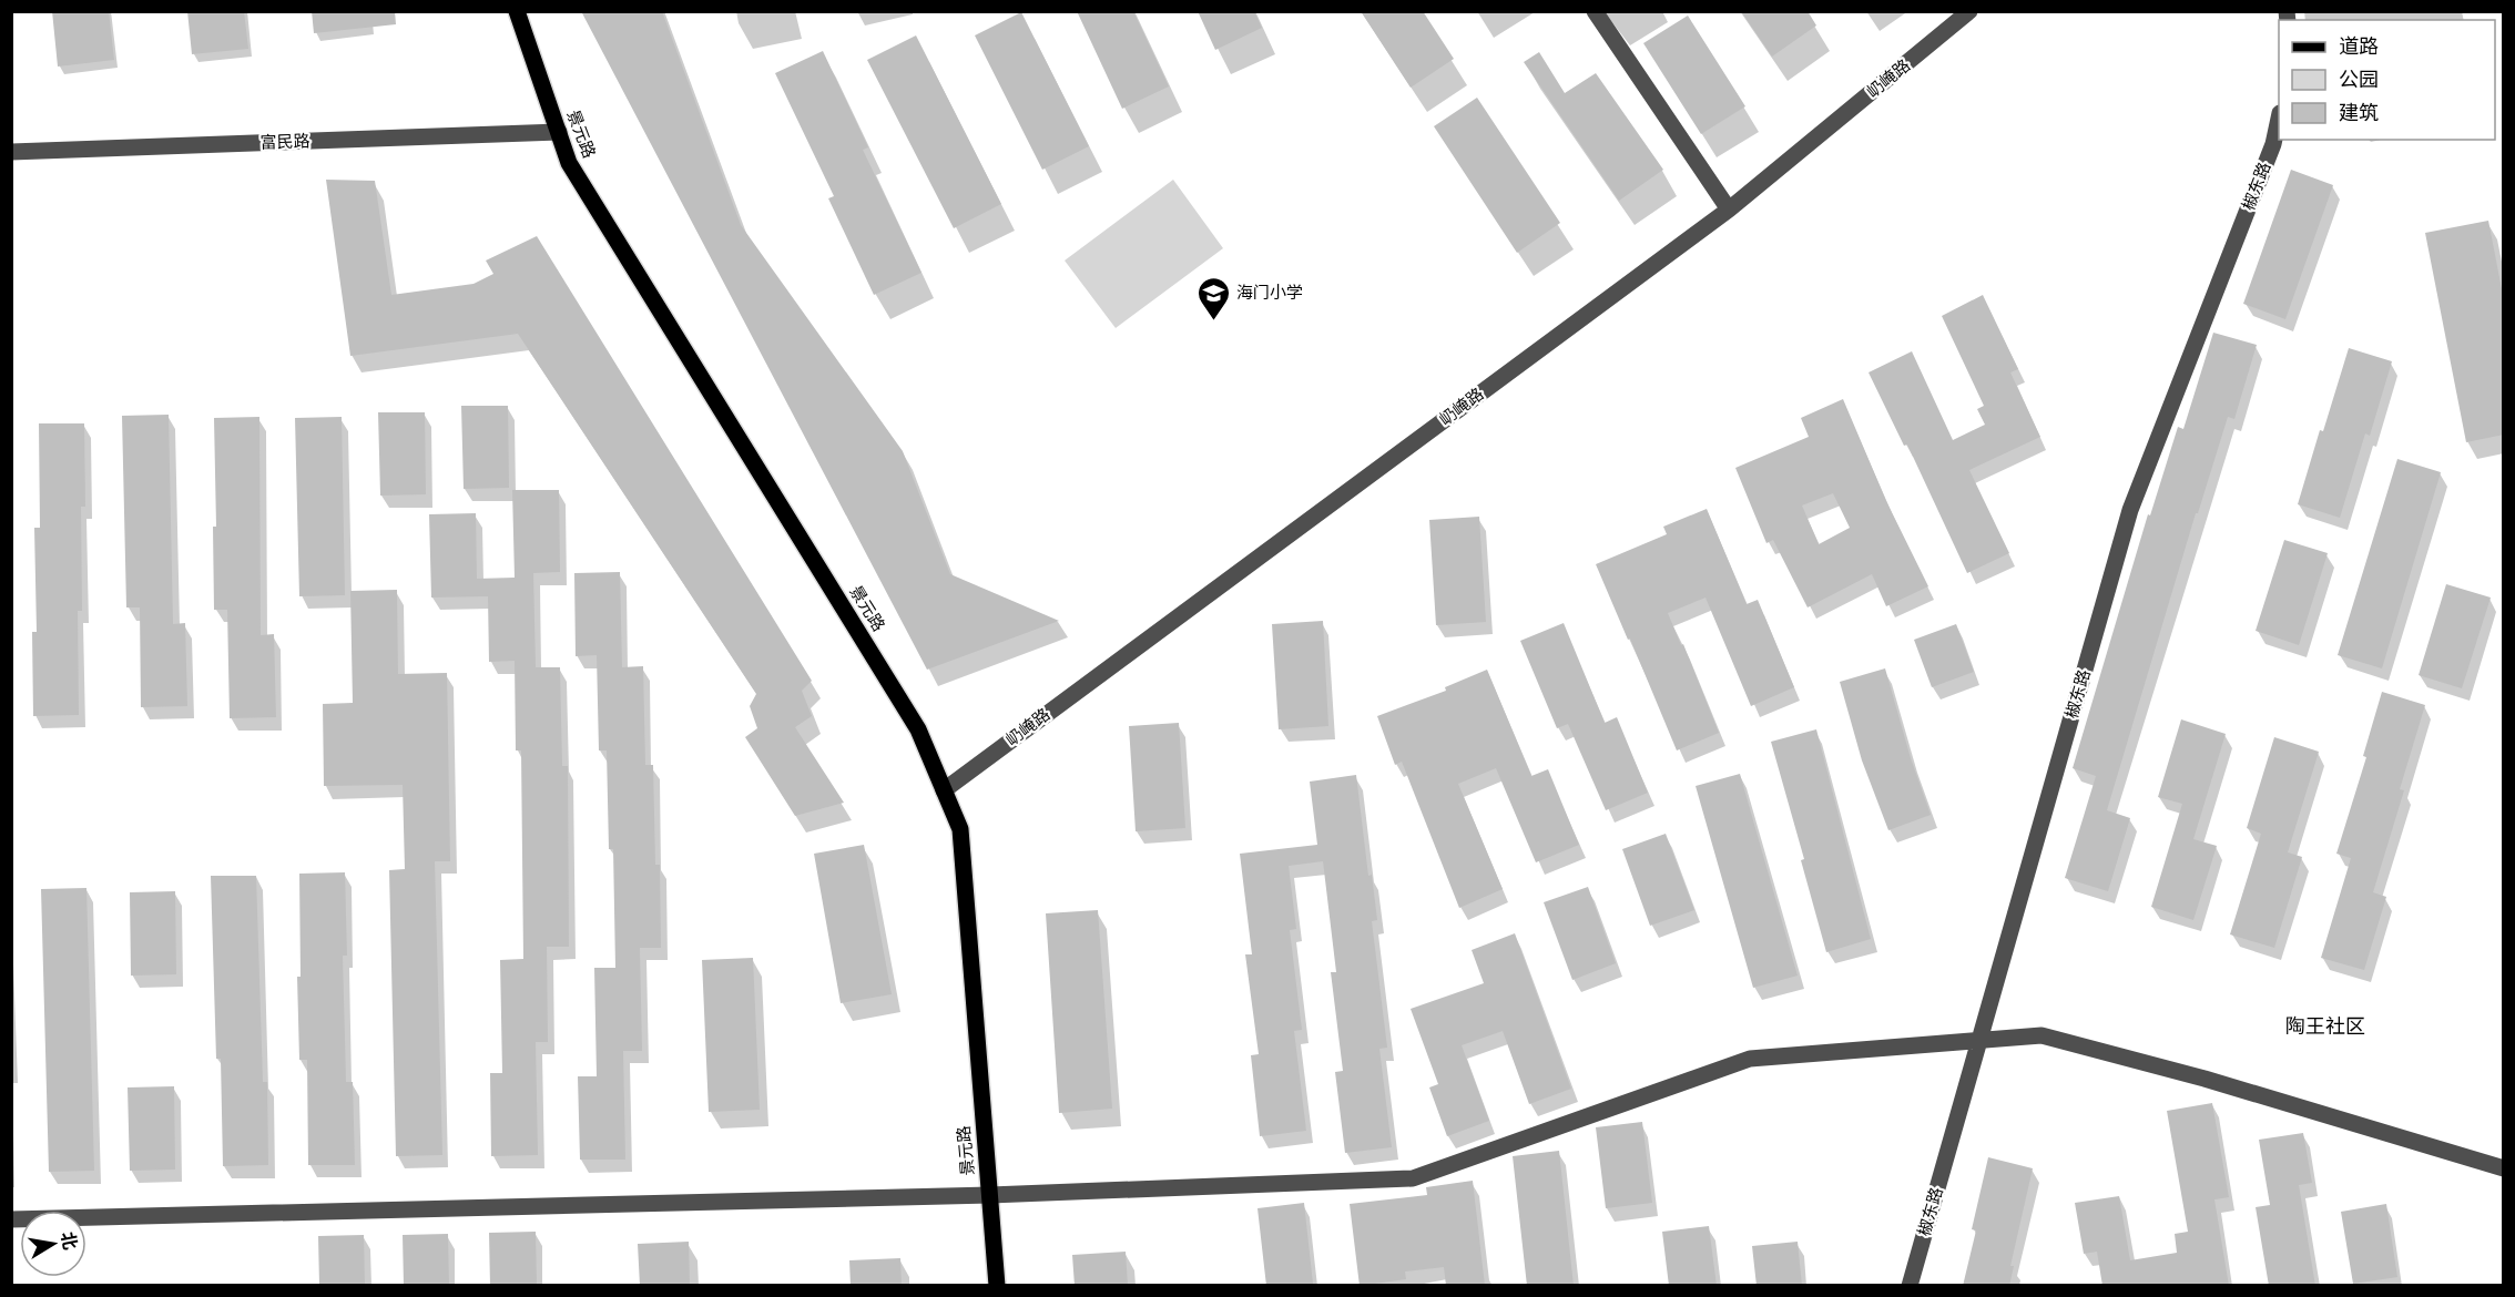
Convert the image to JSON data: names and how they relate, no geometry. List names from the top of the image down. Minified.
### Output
{"streets":{"main road":["景元路"],"street":["屷崦路","富民路","椒东路"]},"crossings":[["屷崦路","景元路"],["景元路","富民路"]],"districts":["陶王社区"],"places":{"school or university":["海门小学"]},"legend":["道路","公园","建筑"],"north":"right"}
